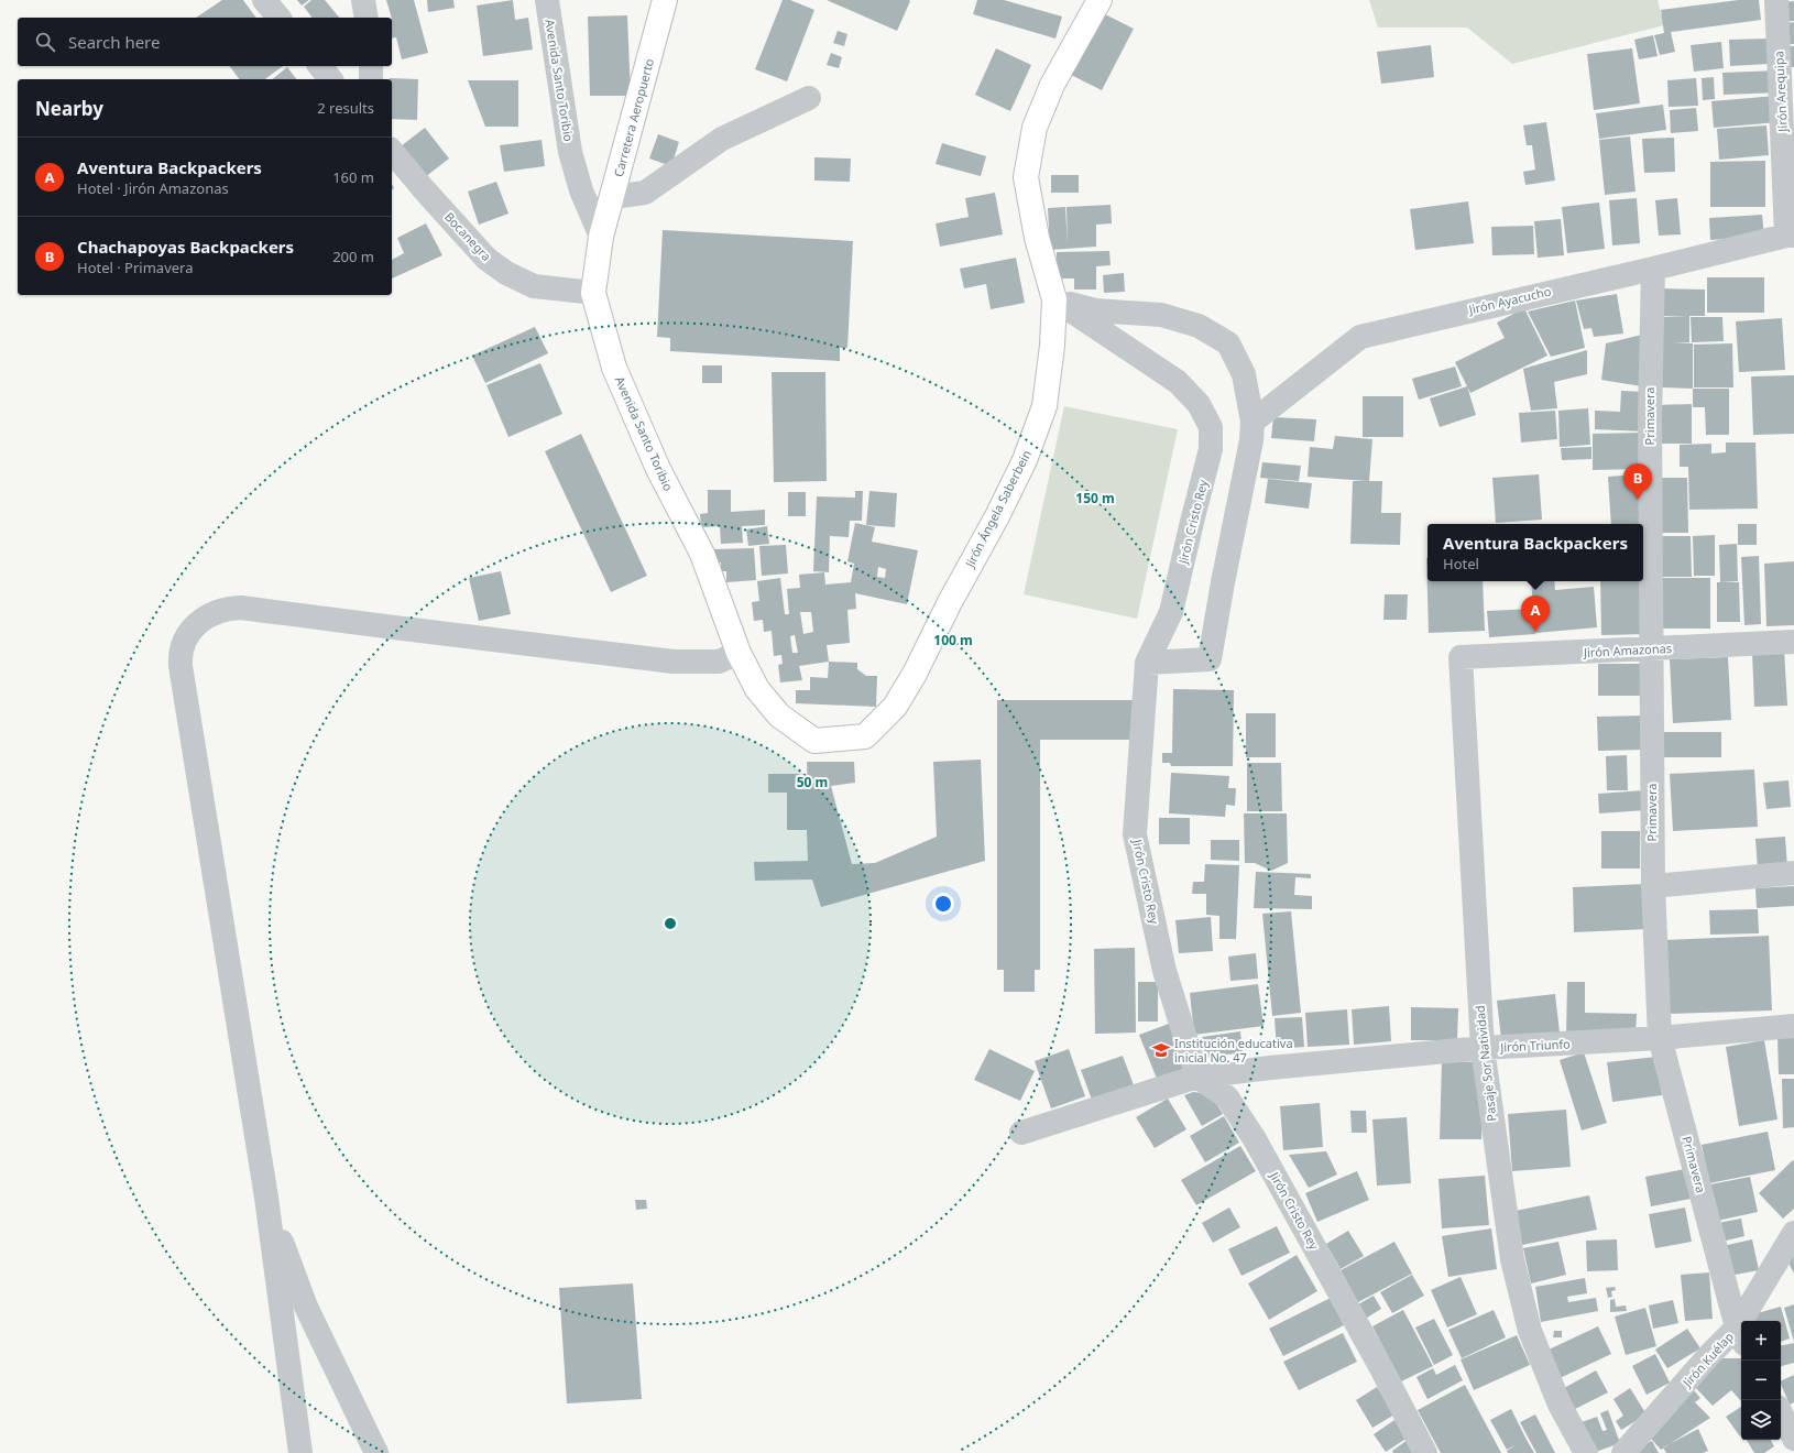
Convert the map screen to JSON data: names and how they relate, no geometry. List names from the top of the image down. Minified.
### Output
{"streets":{"main road":["Avenida Santo Toribio","Carretera Aeropuerto","Jirón Ángela Saberbein"],"street":["Jirón Arequipa","Bocanegra","Jirón Ayacucho","Primavera","Jirón Cristo Rey","Jirón Amazonas","Jirón Triunfo","Pasaje Sor Natividad","Jirón Kuélap"]},"crossings":[["Avenida Santo Toribio","Carretera Aeropuerto"],["Avenida Santo Toribio","Bocanegra"],["Avenida Santo Toribio","Jirón Ángela Saberbein"],["Jirón Arequipa","Jirón Ayacucho"],["Jirón Ayacucho","Primavera"],["Primavera","Jirón Amazonas"],["Primavera","Jirón Triunfo"],["Primavera","Jirón Kuélap"],["Jirón Ángela Saberbein","Jirón Cristo Rey"],["Jirón Cristo Rey","Jirón Triunfo"],["Jirón Amazonas","Pasaje Sor Natividad"],["Jirón Triunfo","Pasaje Sor Natividad"]],"places":{"school or university":["Institución educativa inicial No. 47"]},"page":{"search":"Search here","heading":["Nearby","2 results"],"list":[{"mark":"A","name":"Aventura Backpackers","note":"Hotel · Jirón Amazonas","value":"160 m"},{"mark":"B","name":"Chachapoyas Backpackers","note":"Hotel · Primavera","value":"200 m"}],"pins":["B","A"],"popup":["Aventura Backpackers","Hotel"],"map_buttons":["+","−"]},"rings":["150 m","100 m","50 m"]}
